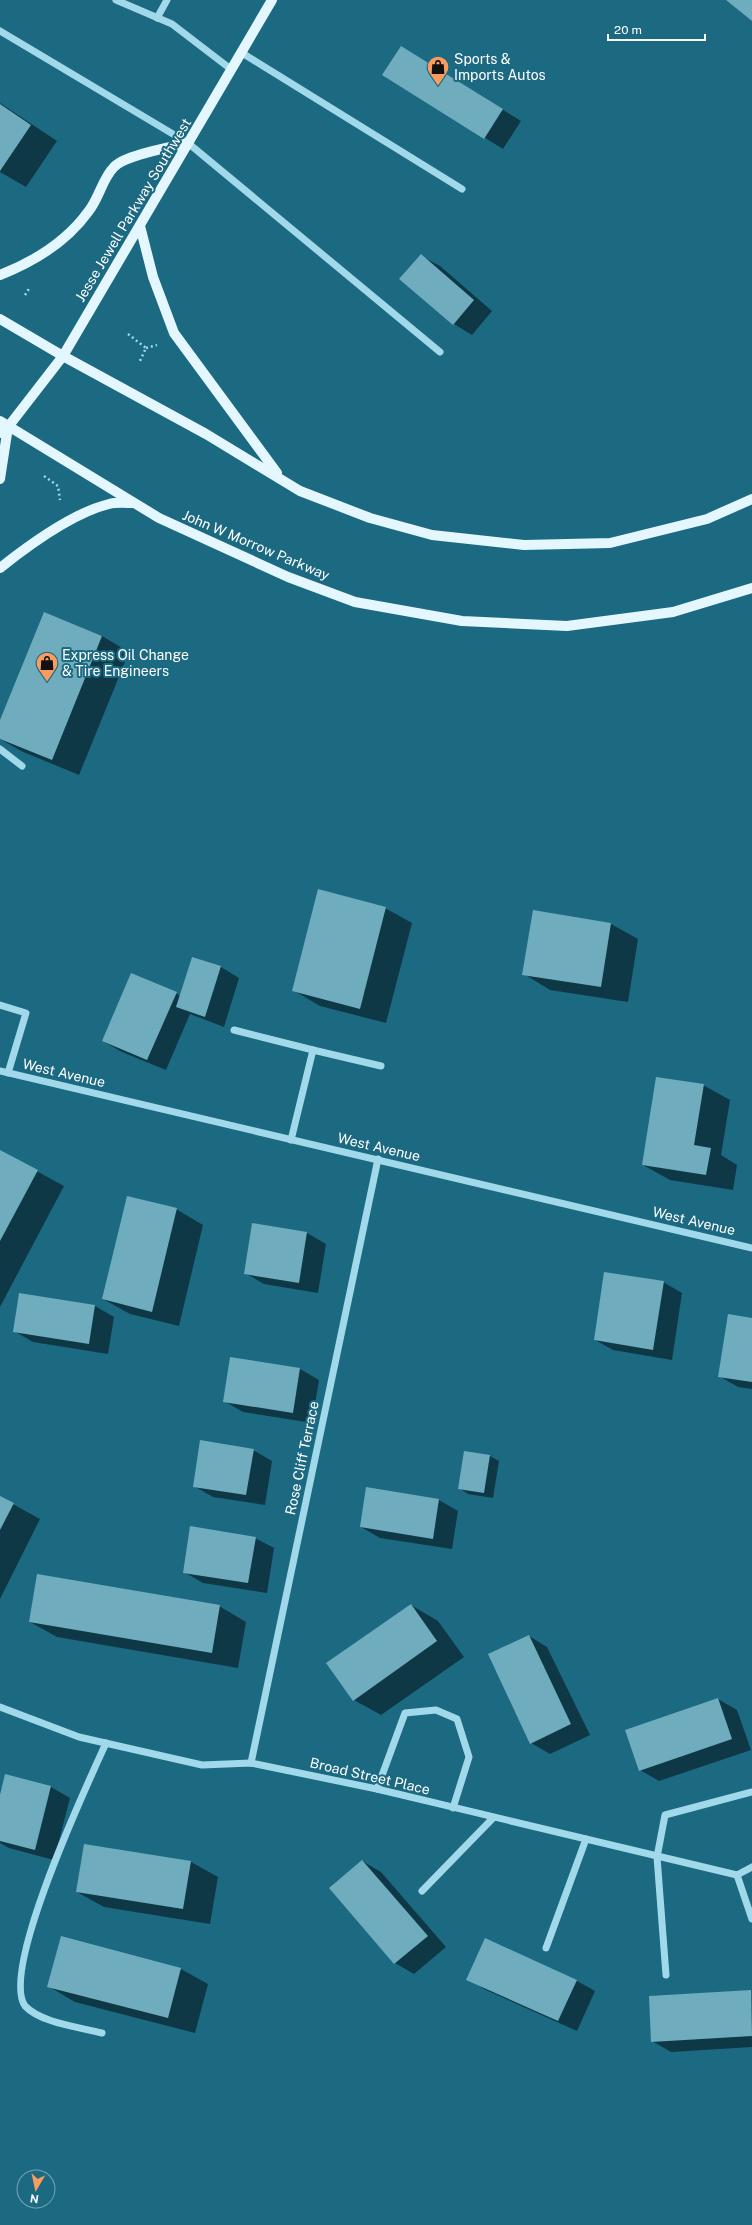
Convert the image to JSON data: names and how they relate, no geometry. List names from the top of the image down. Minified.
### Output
{"streets":{"main road":["Jesse Jewell Parkway Southwest","John W Morrow Parkway"],"street":["West Avenue","Rose Cliff Terrace","Broad Street Place"]},"crossings":[["Jesse Jewell Parkway Southwest","John W Morrow Parkway"],["West Avenue","Rose Cliff Terrace"],["Rose Cliff Terrace","Broad Street Place"]],"places":{"shop":["Sports & Imports Autos","Express Oil Change & Tire Engineers"]},"scale_bar":"20 m","north":"bottom"}
